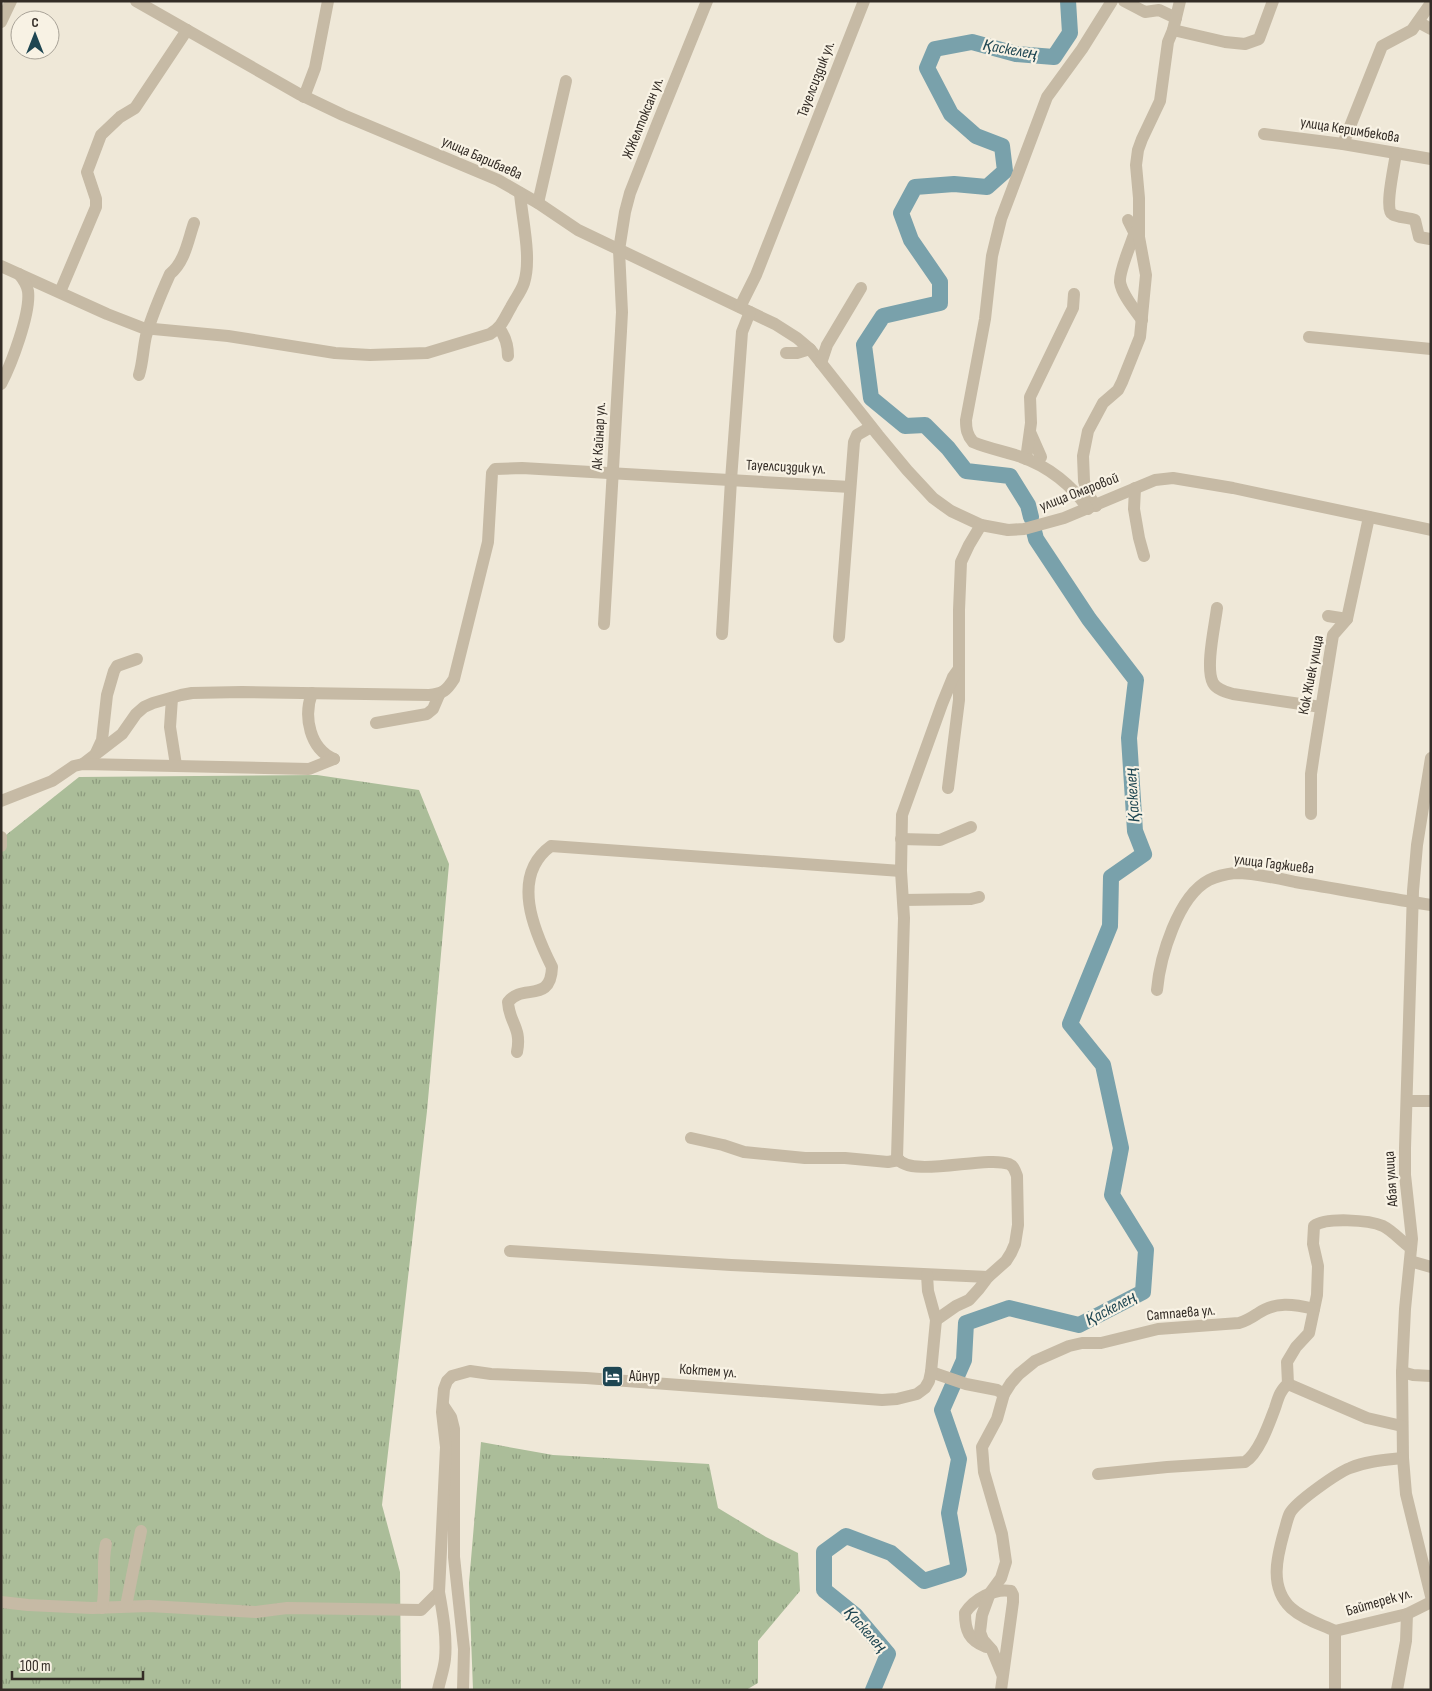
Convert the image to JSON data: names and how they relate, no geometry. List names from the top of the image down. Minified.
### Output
{"streets":{"street":["Тауелсиздик ул.","ЖЖелтоксан ул.","улица Керимбекова","улица Барибаева","Ак Кайнар ул.","улица Омаровой","Кок Жиек улица","улица Гаджиева","Абая улица","Сатпаева ул.","Коктем ул.","Байтерек ул."]},"crossings":[["Тауелсиздик ул.","улица Барибаева"],["ЖЖелтоксан ул.","улица Барибаева"],["ЖЖелтоксан ул.","Ак Кайнар ул."],["улица Барибаева","Ак Кайнар ул."],["улица Барибаева","улица Омаровой"],["улица Омаровой","Кок Жиек улица"],["улица Гаджиева","Абая улица"]],"water":["Қаскелең"],"places":{"hotel":["Айнур"]},"scale_bar":"100 m","north":"top"}
